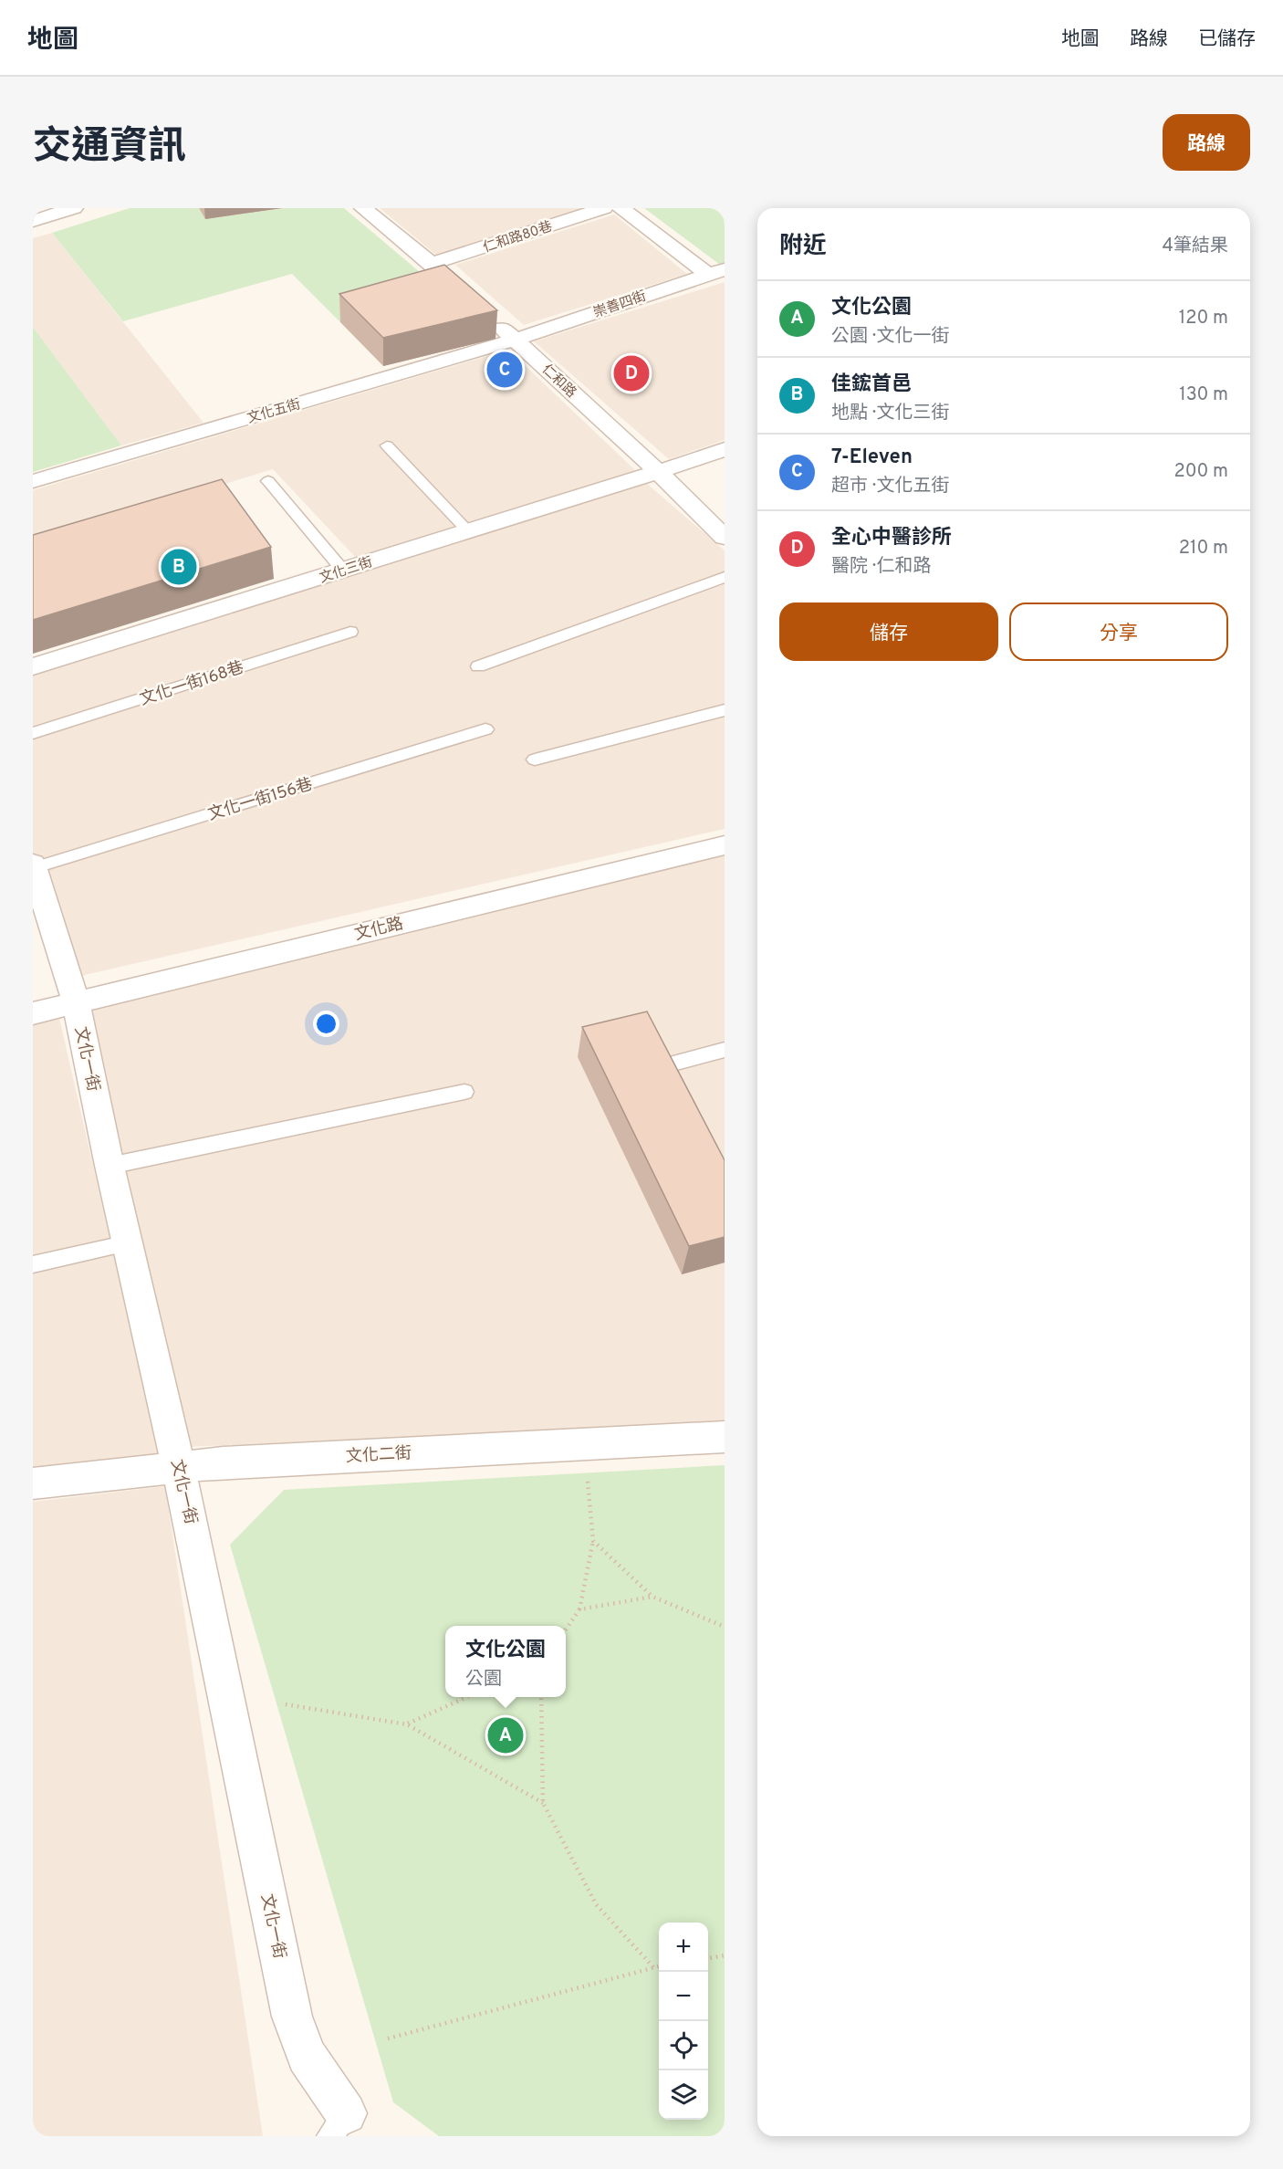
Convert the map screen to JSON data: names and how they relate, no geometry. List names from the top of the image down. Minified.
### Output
{"streets":{"street":["仁和路80巷","崇善四街","仁和路","文化五街","文化三街","文化路","文化一街","文化二街"],"lane":["文化一街168巷","文化一街156巷"]},"crossings":[["崇善四街","仁和路"],["崇善四街","文化五街"],["仁和路","文化五街"],["仁和路","文化三街"],["文化一街156巷","文化一街"],["文化路","文化一街"],["文化一街","文化二街"]],"page":{"header":"地圖","nav":["地圖","路線","已儲存"],"title":"交通資訊","buttons":["路線",["儲存","分享"]],"heading":["附近","4筆結果"],"list":[{"mark":"A","name":"文化公園","note":"公園 · 文化一街","value":"120 m"},{"mark":"B","name":"佳鋐首邑","note":"地點 · 文化三街","value":"130 m"},{"mark":"C","name":"7-Eleven","note":"超市 · 文化五街","value":"200 m"},{"mark":"D","name":"全心中醫診所","note":"醫院 · 仁和路","value":"210 m"}],"pins":["C","D","B","A"],"popup":["文化公園","公園"],"map_buttons":["+","−"]}}
